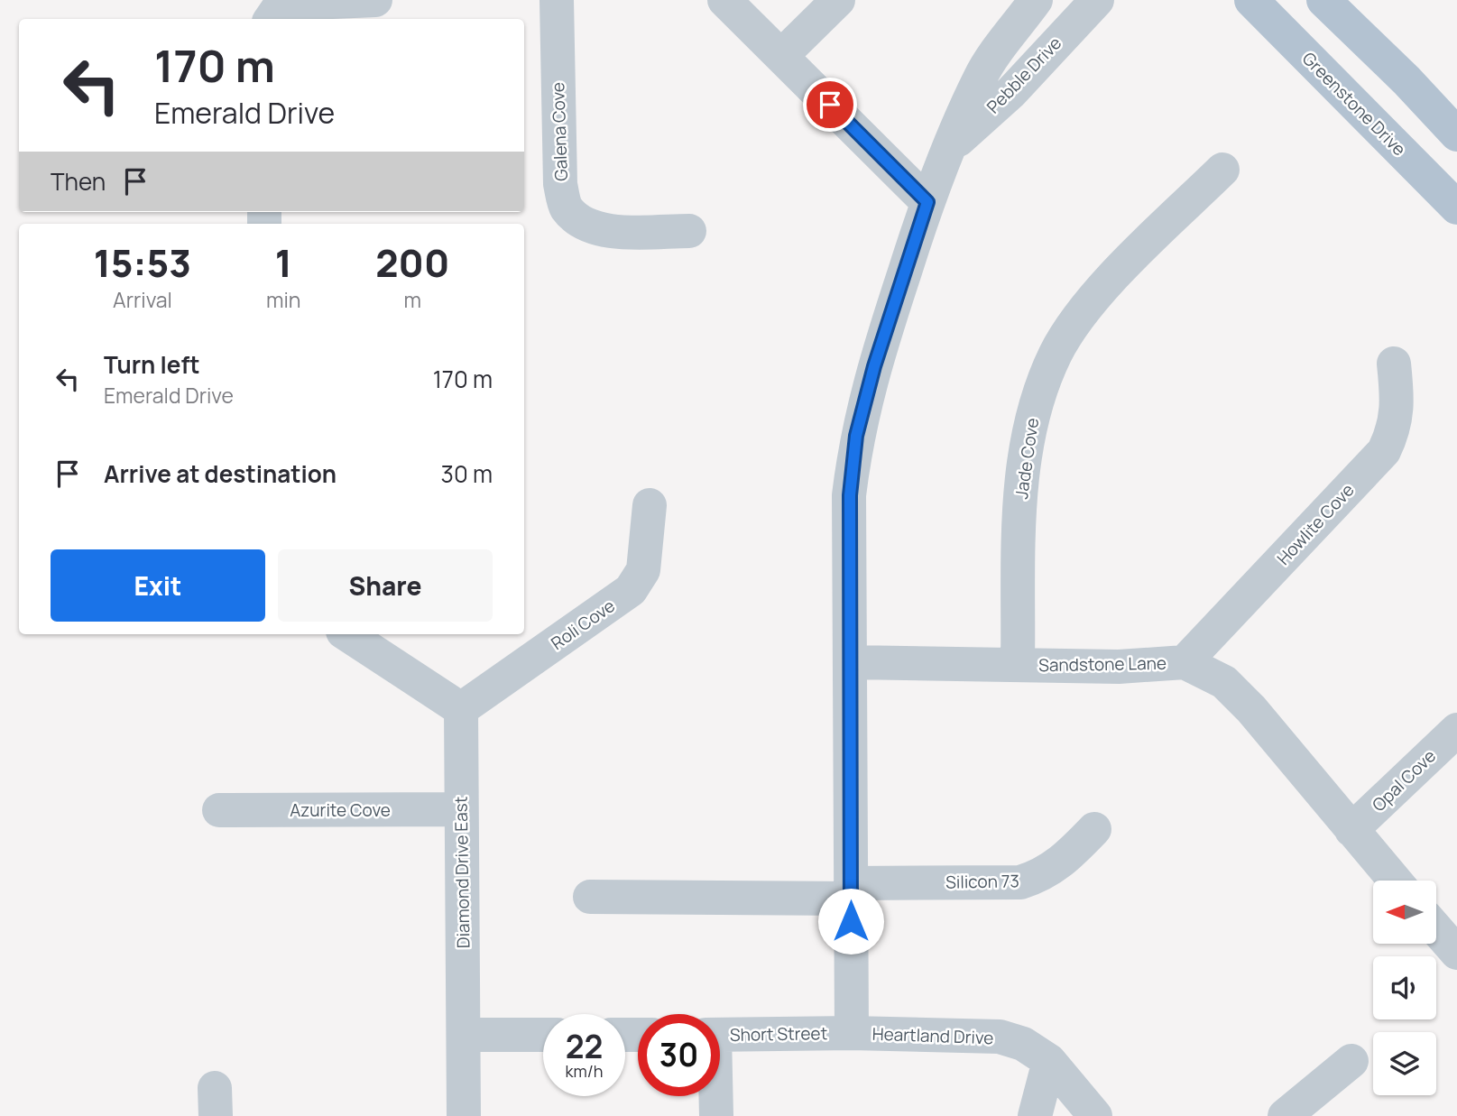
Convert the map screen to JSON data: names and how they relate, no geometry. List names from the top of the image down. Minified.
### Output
{"streets":{"main road":["Greenstone Drive"],"street":["Pebble Drive","Galena Cove","Jade Cove","Howlite Cove","Roli Cove","Sandstone Lane","Opal Cove","Azurite Cove","Diamond Drive East","Silicon 73","Short Street","Heartland Drive"]},"crossings":[["Pebble Drive","Sandstone Lane"],["Pebble Drive","Silicon 73"],["Pebble Drive","Short Street"],["Pebble Drive","Heartland Drive"],["Jade Cove","Sandstone Lane"],["Howlite Cove","Sandstone Lane"],["Roli Cove","Diamond Drive East"],["Sandstone Lane","Opal Cove"],["Azurite Cove","Diamond Drive East"],["Short Street","Heartland Drive"]],"north":"left","page":{"turn":["170 m","Emerald Drive"],"then":"Then","eta":["15:53","Arrival","1","min","200","m"],"list":[{"name":"Turn left","note":"Emerald Drive","value":"170 m"},{"name":"Arrive at destination","value":"30 m"}],"buttons":["Exit","Share"],"speed":"22 km/h","limit":"30"}}
